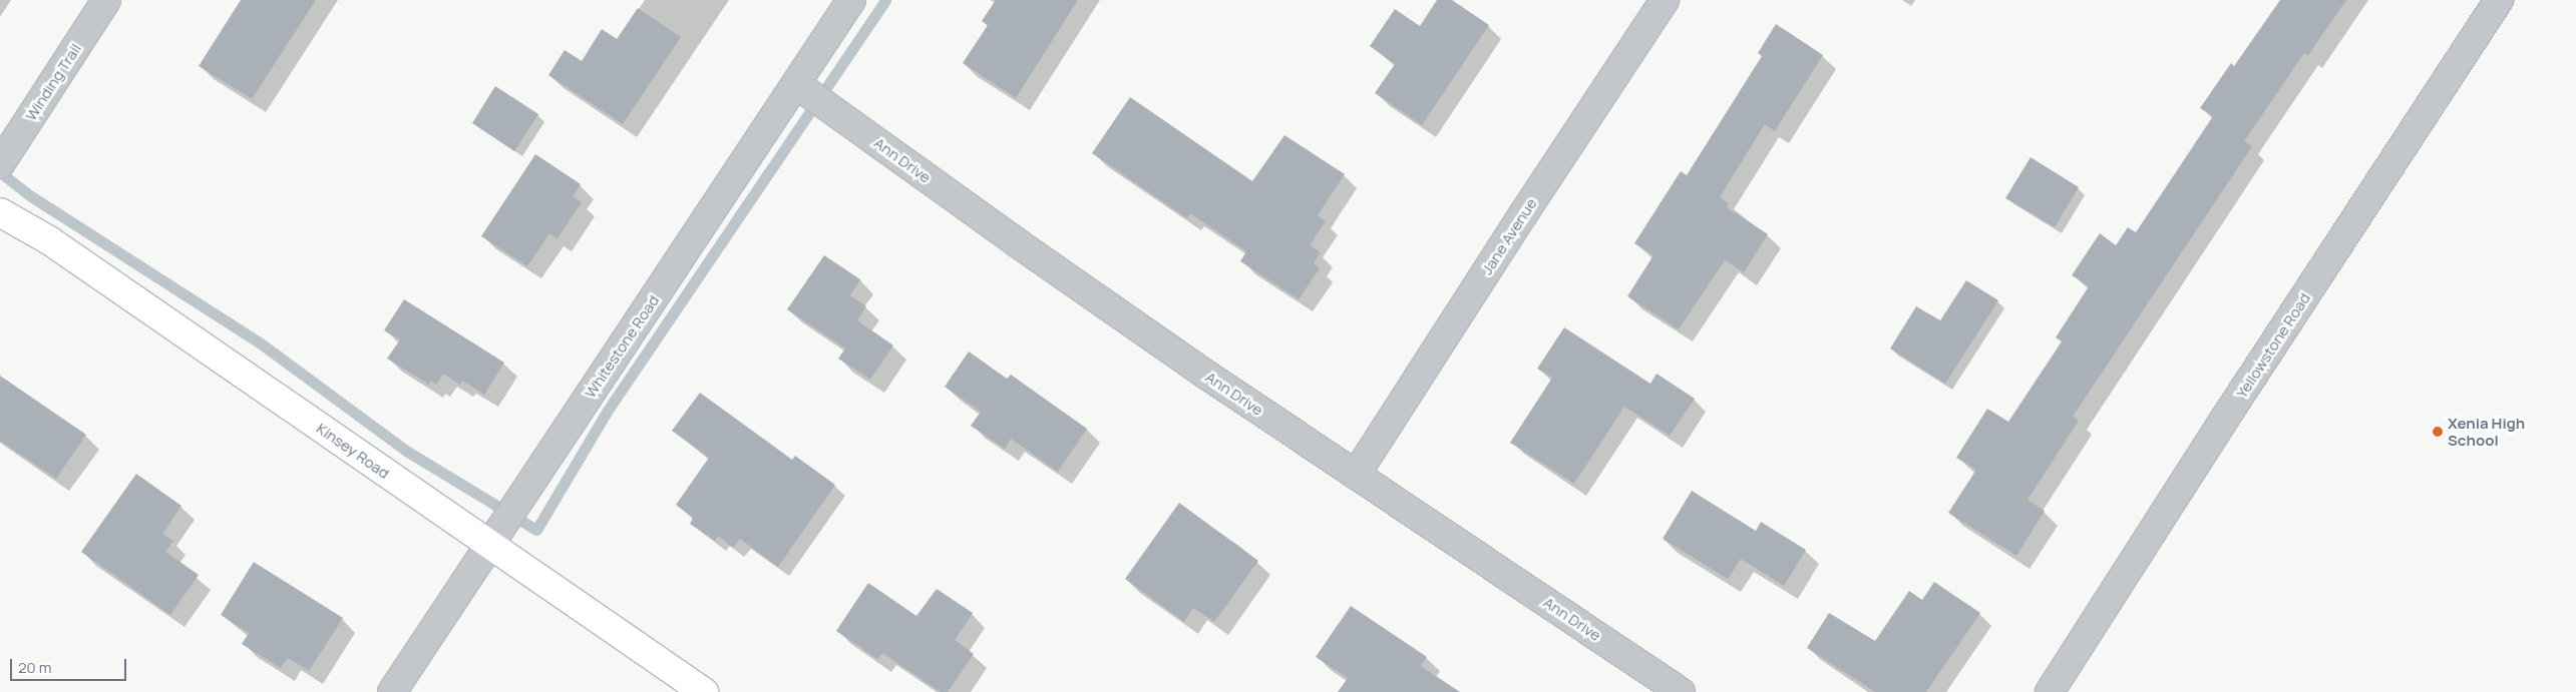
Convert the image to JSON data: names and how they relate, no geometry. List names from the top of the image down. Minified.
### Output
{"streets":{"street":["Winding Trail","Ann Drive","Jane Avenue","Yellowstone Road","Whitestone Road","Kinsey Road"]},"crossings":[["Ann Drive","Jane Avenue"],["Ann Drive","Whitestone Road"],["Whitestone Road","Kinsey Road"]],"places":["Xenia High School"],"scale_bar":"20 m"}
